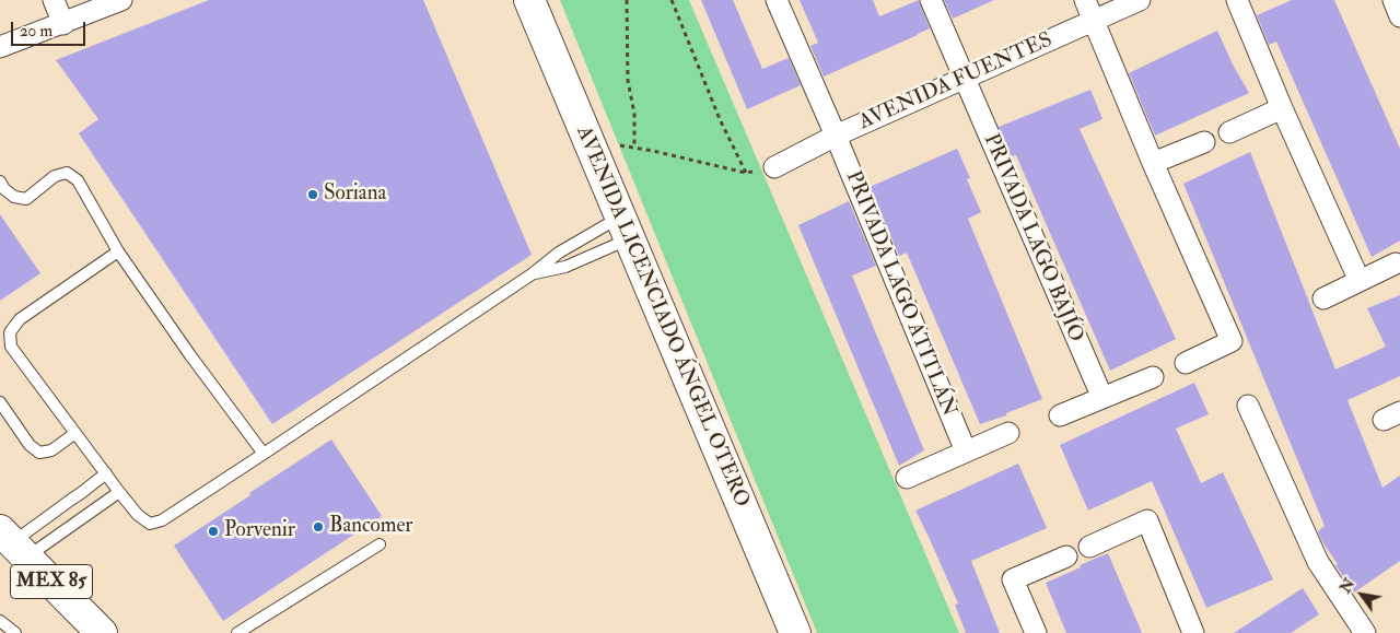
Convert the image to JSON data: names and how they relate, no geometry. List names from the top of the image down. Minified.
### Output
{"streets":{"main road":["AVENIDA LICENCIADO ÁNGEL OTERO","MEX 85"],"street":["AVENIDA FUENTES","PRIVADA LAGO BAJÍO","PRIVADA LAGO ATITLÁN"]},"crossings":[["AVENIDA FUENTES","PRIVADA LAGO BAJÍO"],["AVENIDA FUENTES","PRIVADA LAGO ATITLÁN"]],"places":["Soriana","Bancomer","Porvenir"],"scale_bar":"20 m","north":"top left"}
